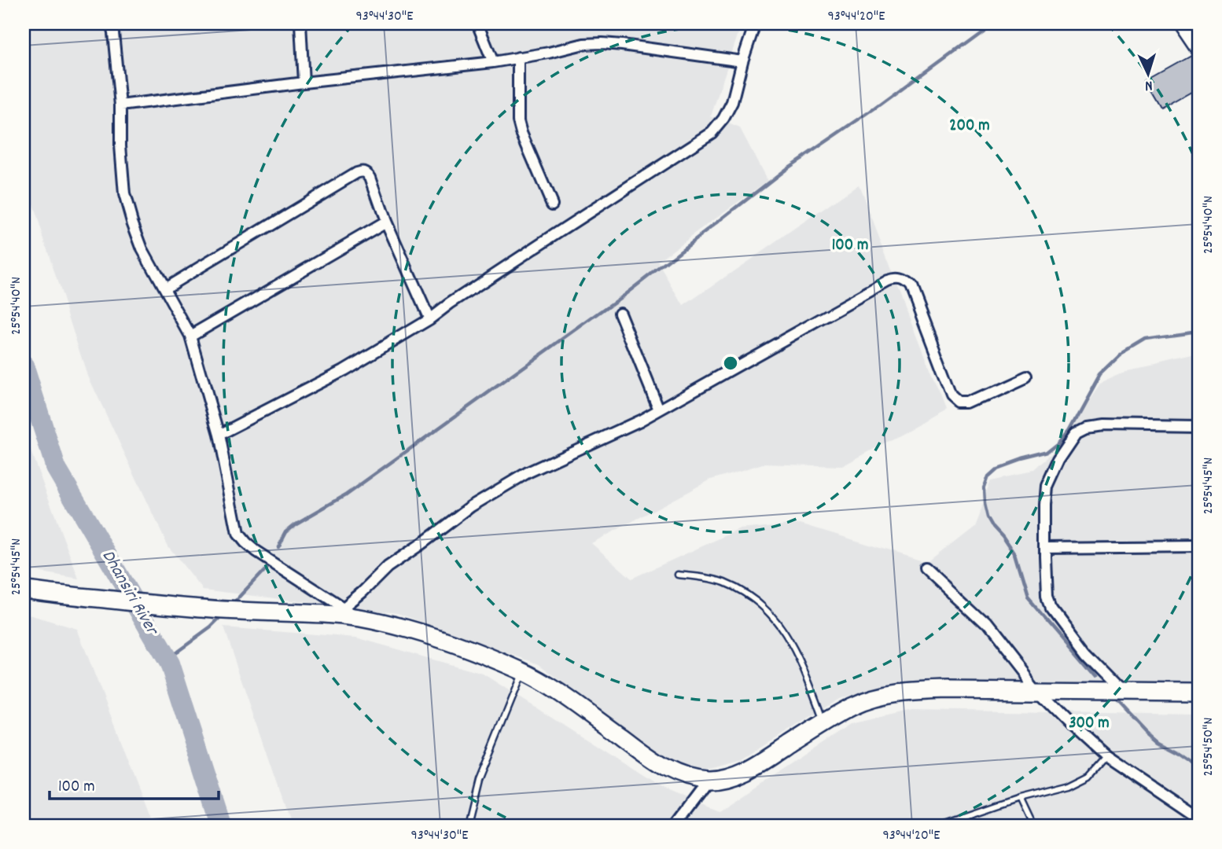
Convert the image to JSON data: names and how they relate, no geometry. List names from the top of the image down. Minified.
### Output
{"water":["Dhansiri River"],"scale_bar":"100 m","north":"bottom","coordinates":["93°44'30\"E","93°44'20\"E","25°54'40\"N","25°54'45\"N","25°54'50\"N"],"rings":["200 m","100 m","300 m"]}
